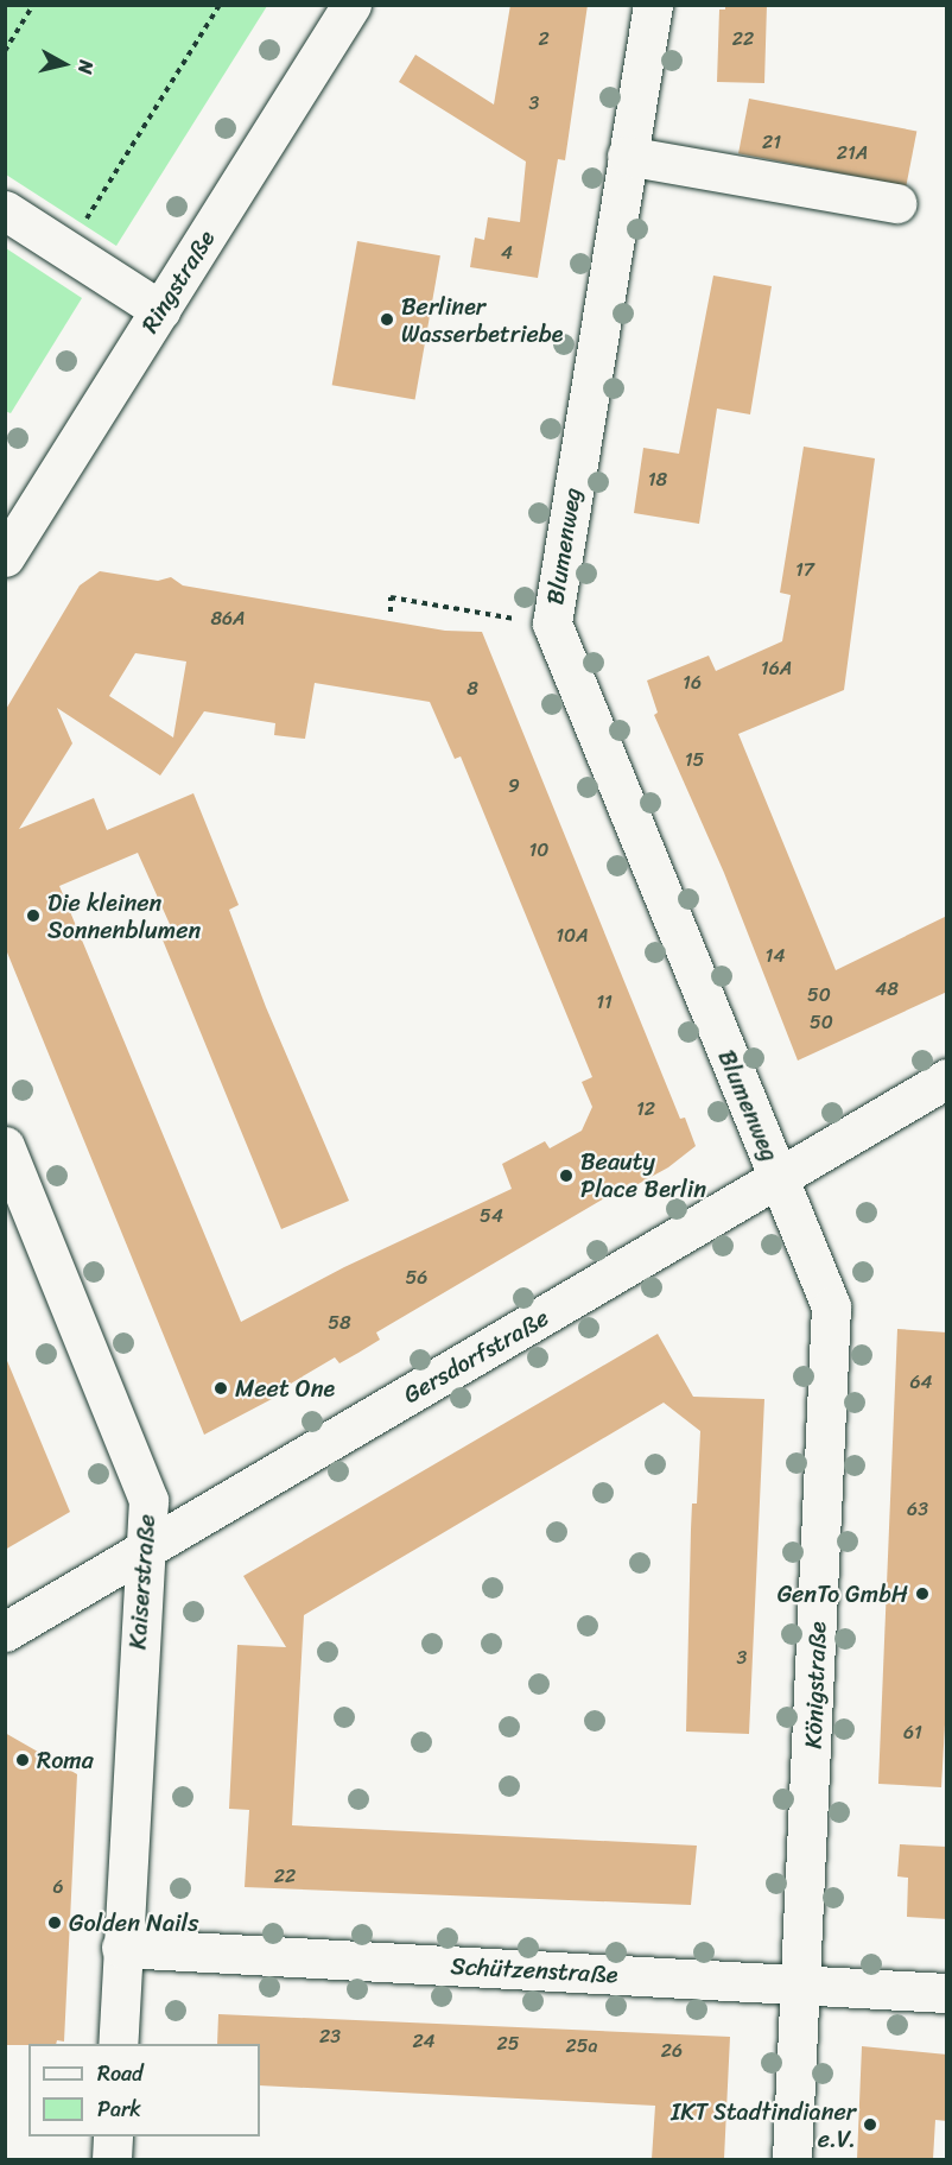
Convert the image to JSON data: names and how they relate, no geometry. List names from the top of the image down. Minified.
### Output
{"streets":{"street":["Ringstraße","Blumenweg","Gersdorfstraße","Kaiserstraße","Königstraße","Schützenstraße"]},"crossings":[["Blumenweg","Gersdorfstraße"],["Blumenweg","Königstraße"],["Gersdorfstraße","Kaiserstraße"],["Gersdorfstraße","Königstraße"],["Kaiserstraße","Schützenstraße"],["Königstraße","Schützenstraße"]],"places":["Berliner Wasserbetriebe","Die kleinen Sonnenblumen","Beauty Place Berlin","Meet One","GenTo GmbH","Roma","Golden Nails","IKT Stadtindianer e.V."],"house_numbers":["2","22","3","21","21A","4","18","17","86A","16A","16","8","15","9","10","10A","14","48","50","11","50","12","54","56","58","64","63","3","61","22","6","23","24","25","25a","26"],"legend":["Road","Park"],"north":"right"}
